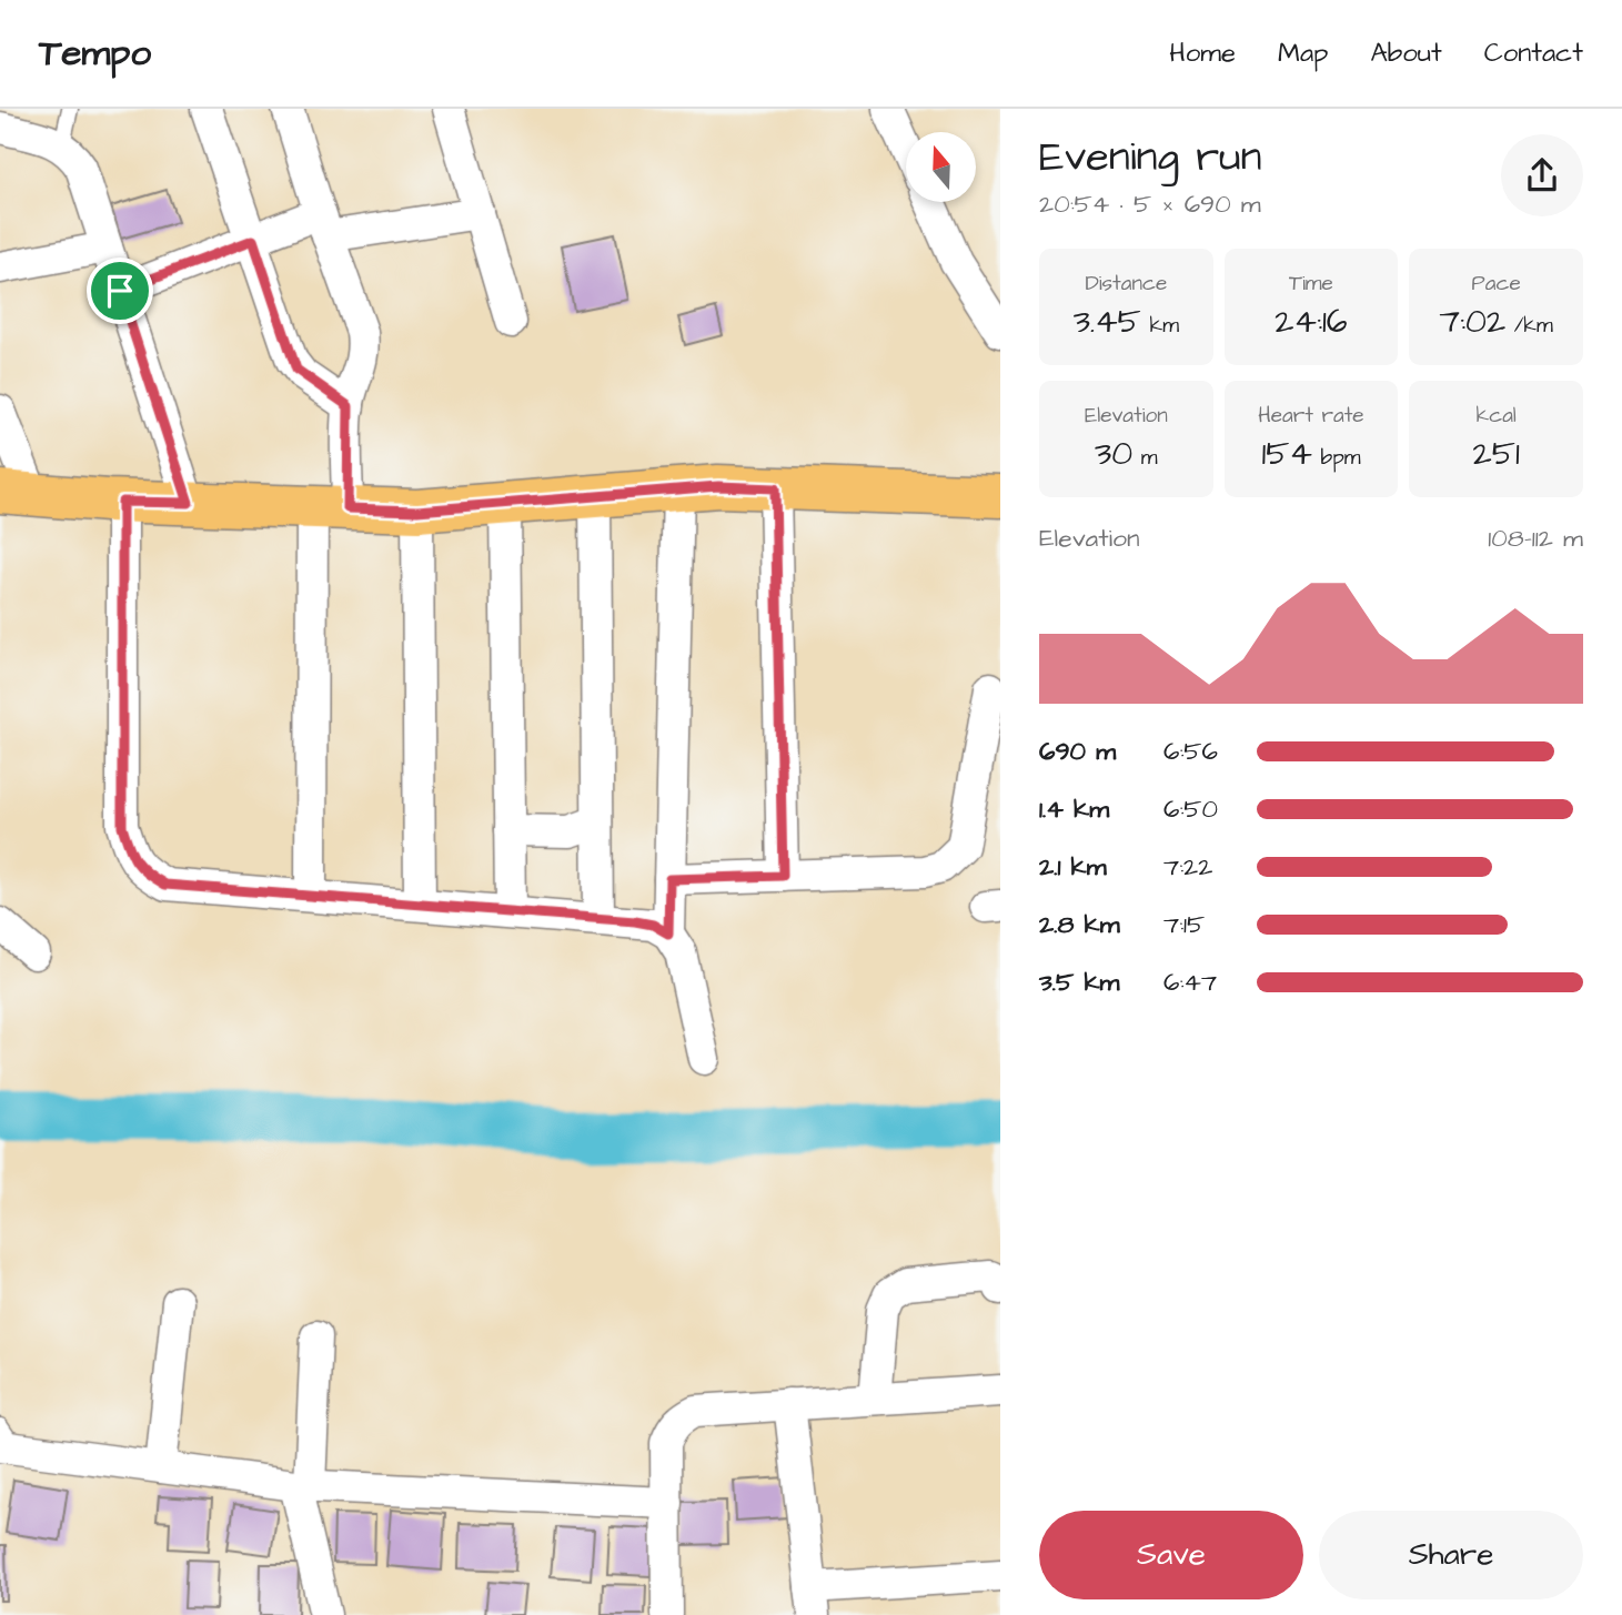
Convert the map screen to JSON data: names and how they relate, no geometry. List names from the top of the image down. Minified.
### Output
{"north":"top","page":{"header":"Tempo","nav":["Home","Map","About","Contact"],"heading":["Evening run","20:54 · 5 × 690 m"],"stats":[["Distance","3.45 km"],["Time","24:16"],["Pace","7:02 /km"],["Elevation","30 m"],["Heart rate","154 bpm"],["kcal","251"]],"chart":["Elevation","108–112 m"],"list":[{"name":"690 m","note":"6:56"},{"name":"1.4 km","note":"6:50"},{"name":"2.1 km","note":"7:22"},{"name":"2.8 km","note":"7:15"},{"name":"3.5 km","note":"6:47"}],"buttons":["Save","Share"]}}
